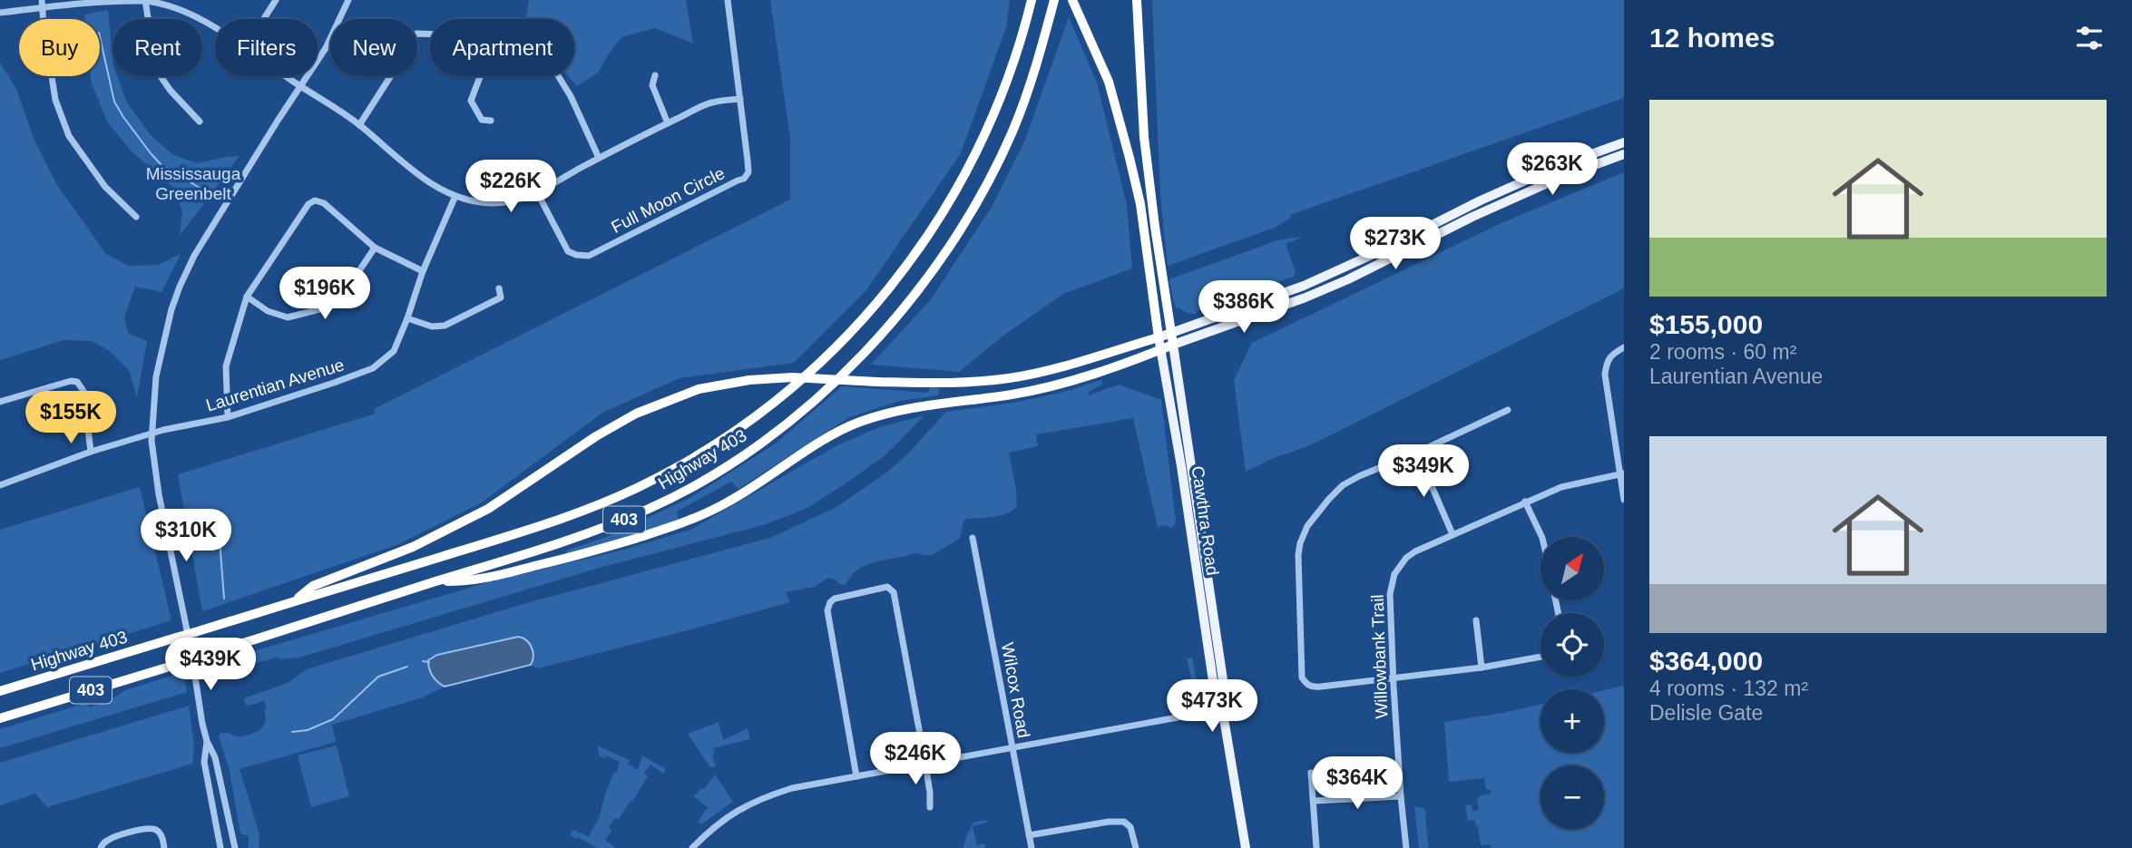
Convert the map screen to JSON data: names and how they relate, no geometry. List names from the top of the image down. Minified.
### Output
{"streets":{"highway":["Highway 403","403"],"main road":["Cawthra Road"],"street":["Full Moon Circle","Laurentian Avenue","Willowbank Trail","Wilcox Road"]},"parks":["Mississauga Greenbelt"],"north":"top right","page":{"heading":"12 homes","chip":["Buy","Rent","Filters","New","Apartment"],"list":[{"name":"$155,000","note":"2 rooms · 60 m² · Laurentian Avenue"},{"name":"$364,000","note":"4 rooms · 132 m² · Delisle Gate"}],"price":["$263K","$226K","$273K","$196K","$386K","$155K","$349K","$310K","$439K","$473K","$246K","$364K"],"map_buttons":["+","−"]}}
